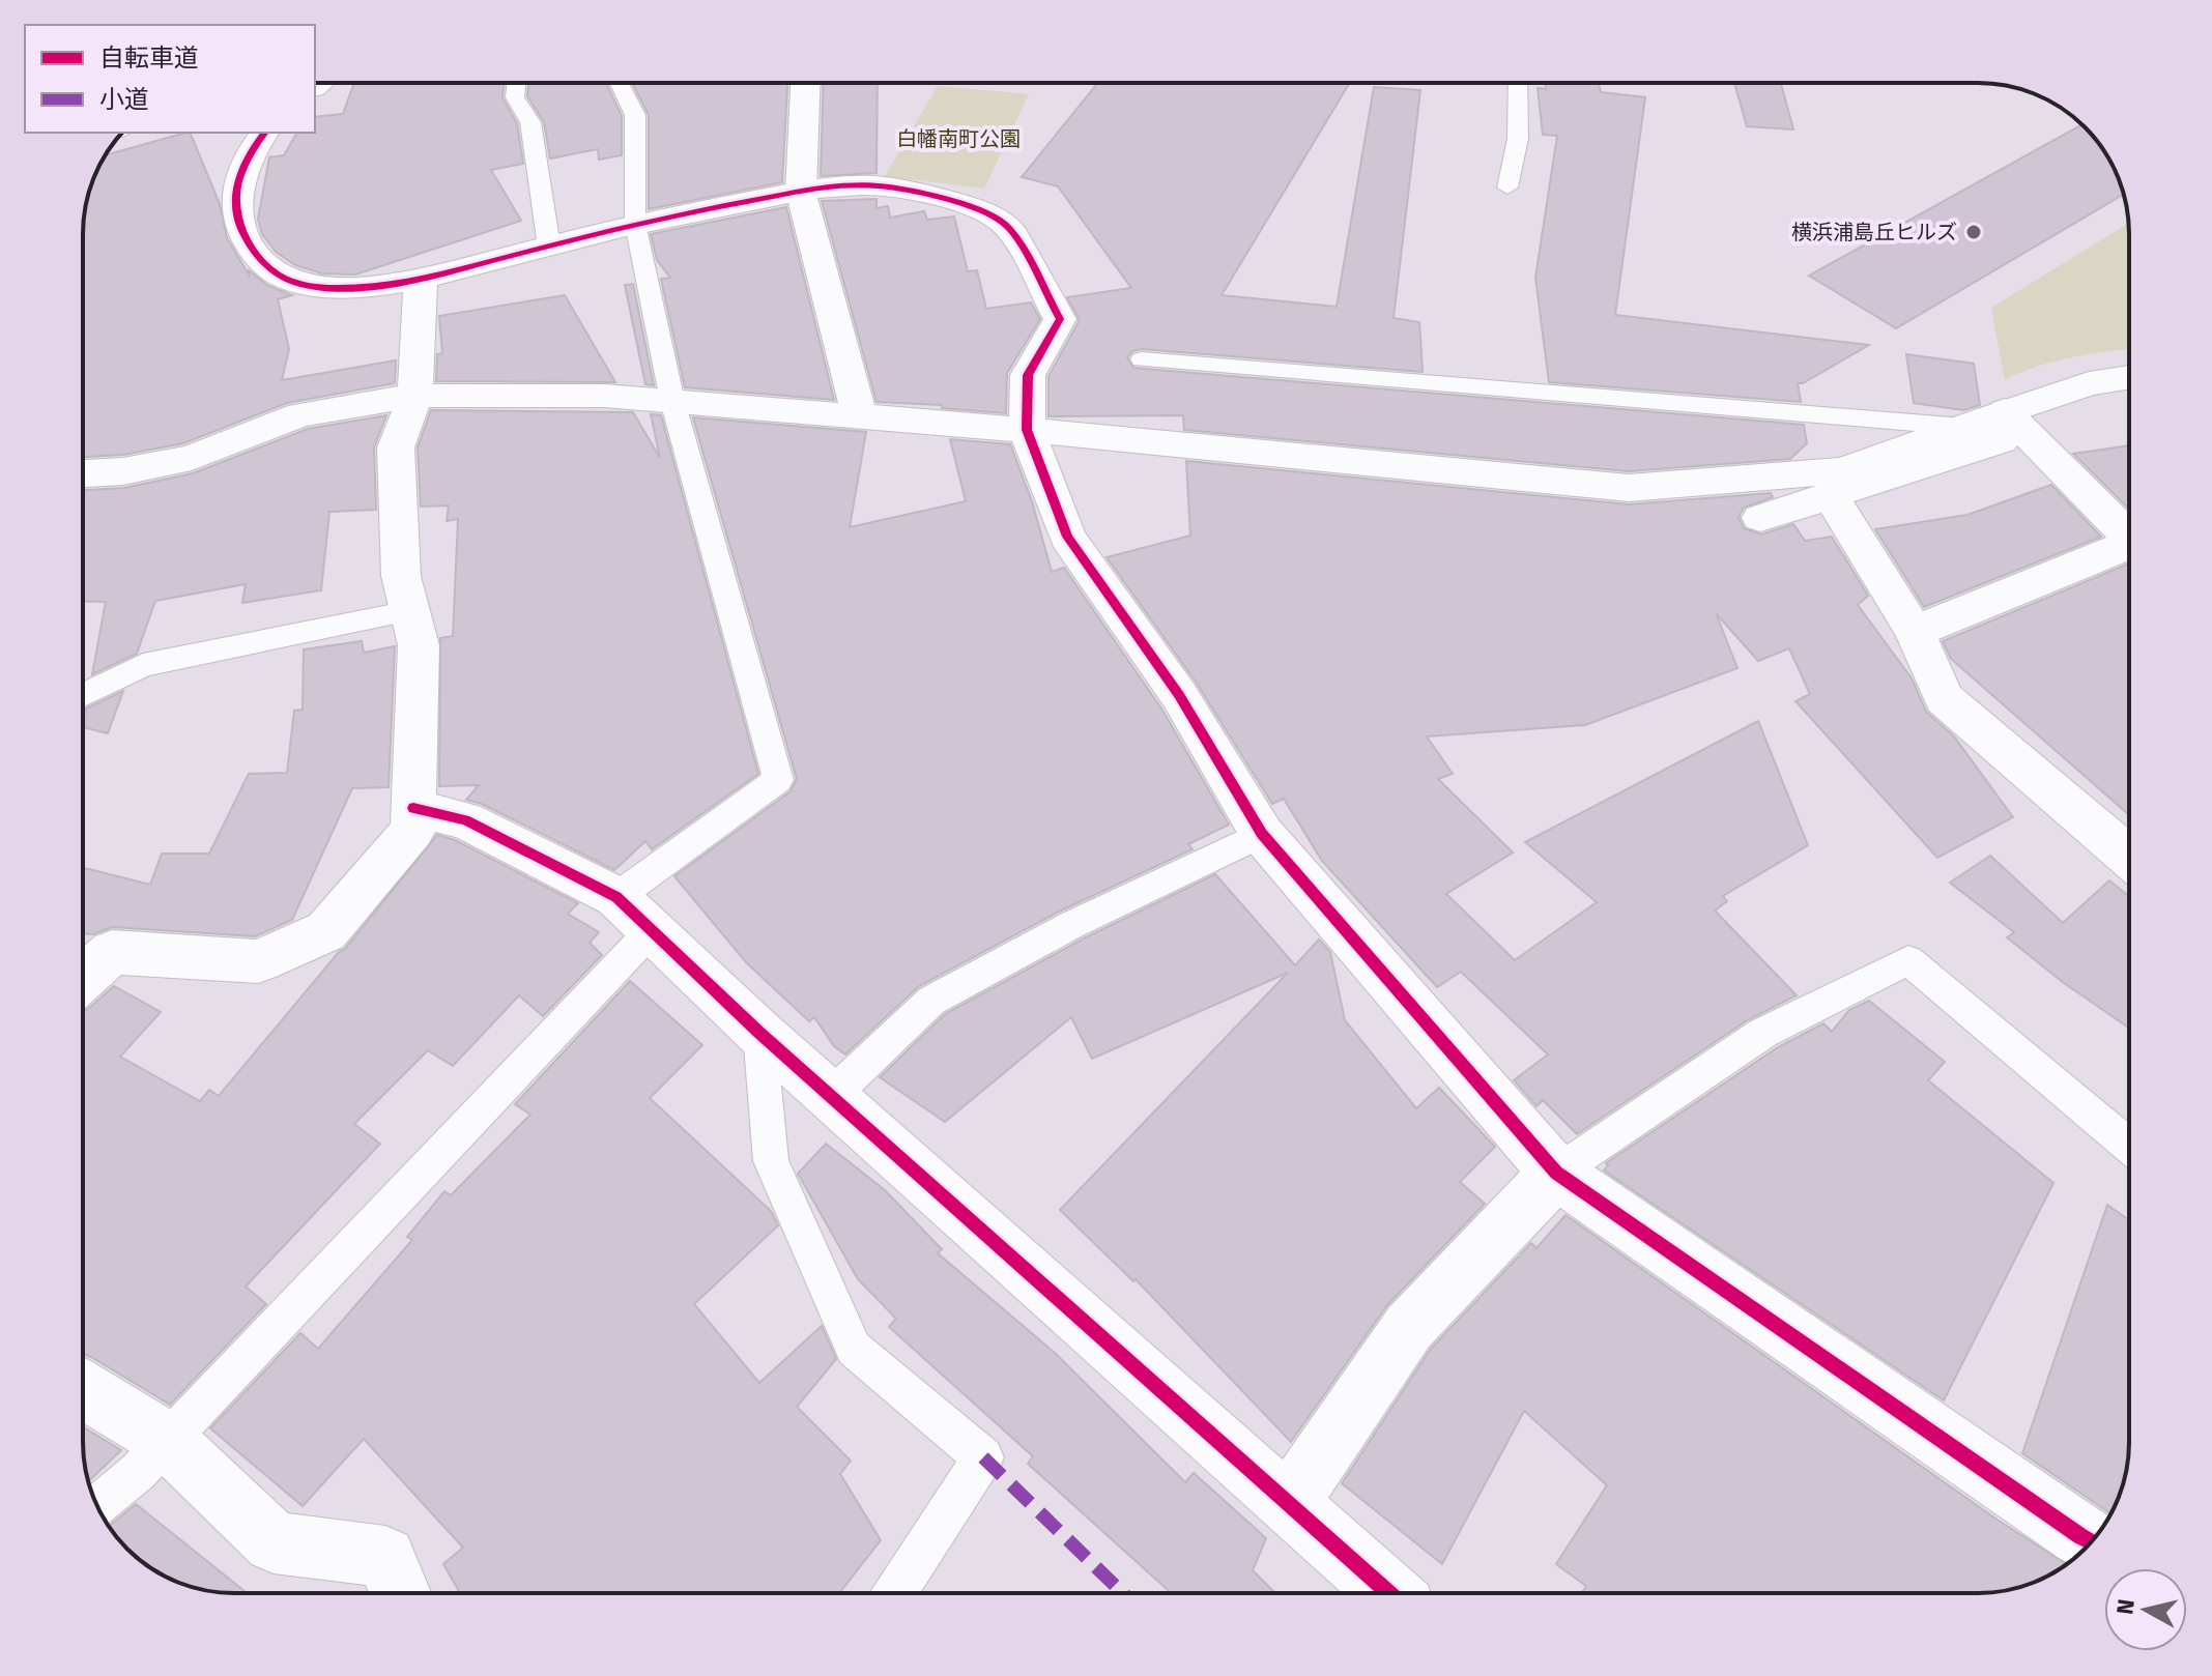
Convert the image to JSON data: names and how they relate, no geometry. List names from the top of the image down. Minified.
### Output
{"parks":["白幡南町公園"],"places":["横浜浦島丘ヒルズ"],"legend":["自転車道","小道"],"north":"left"}
